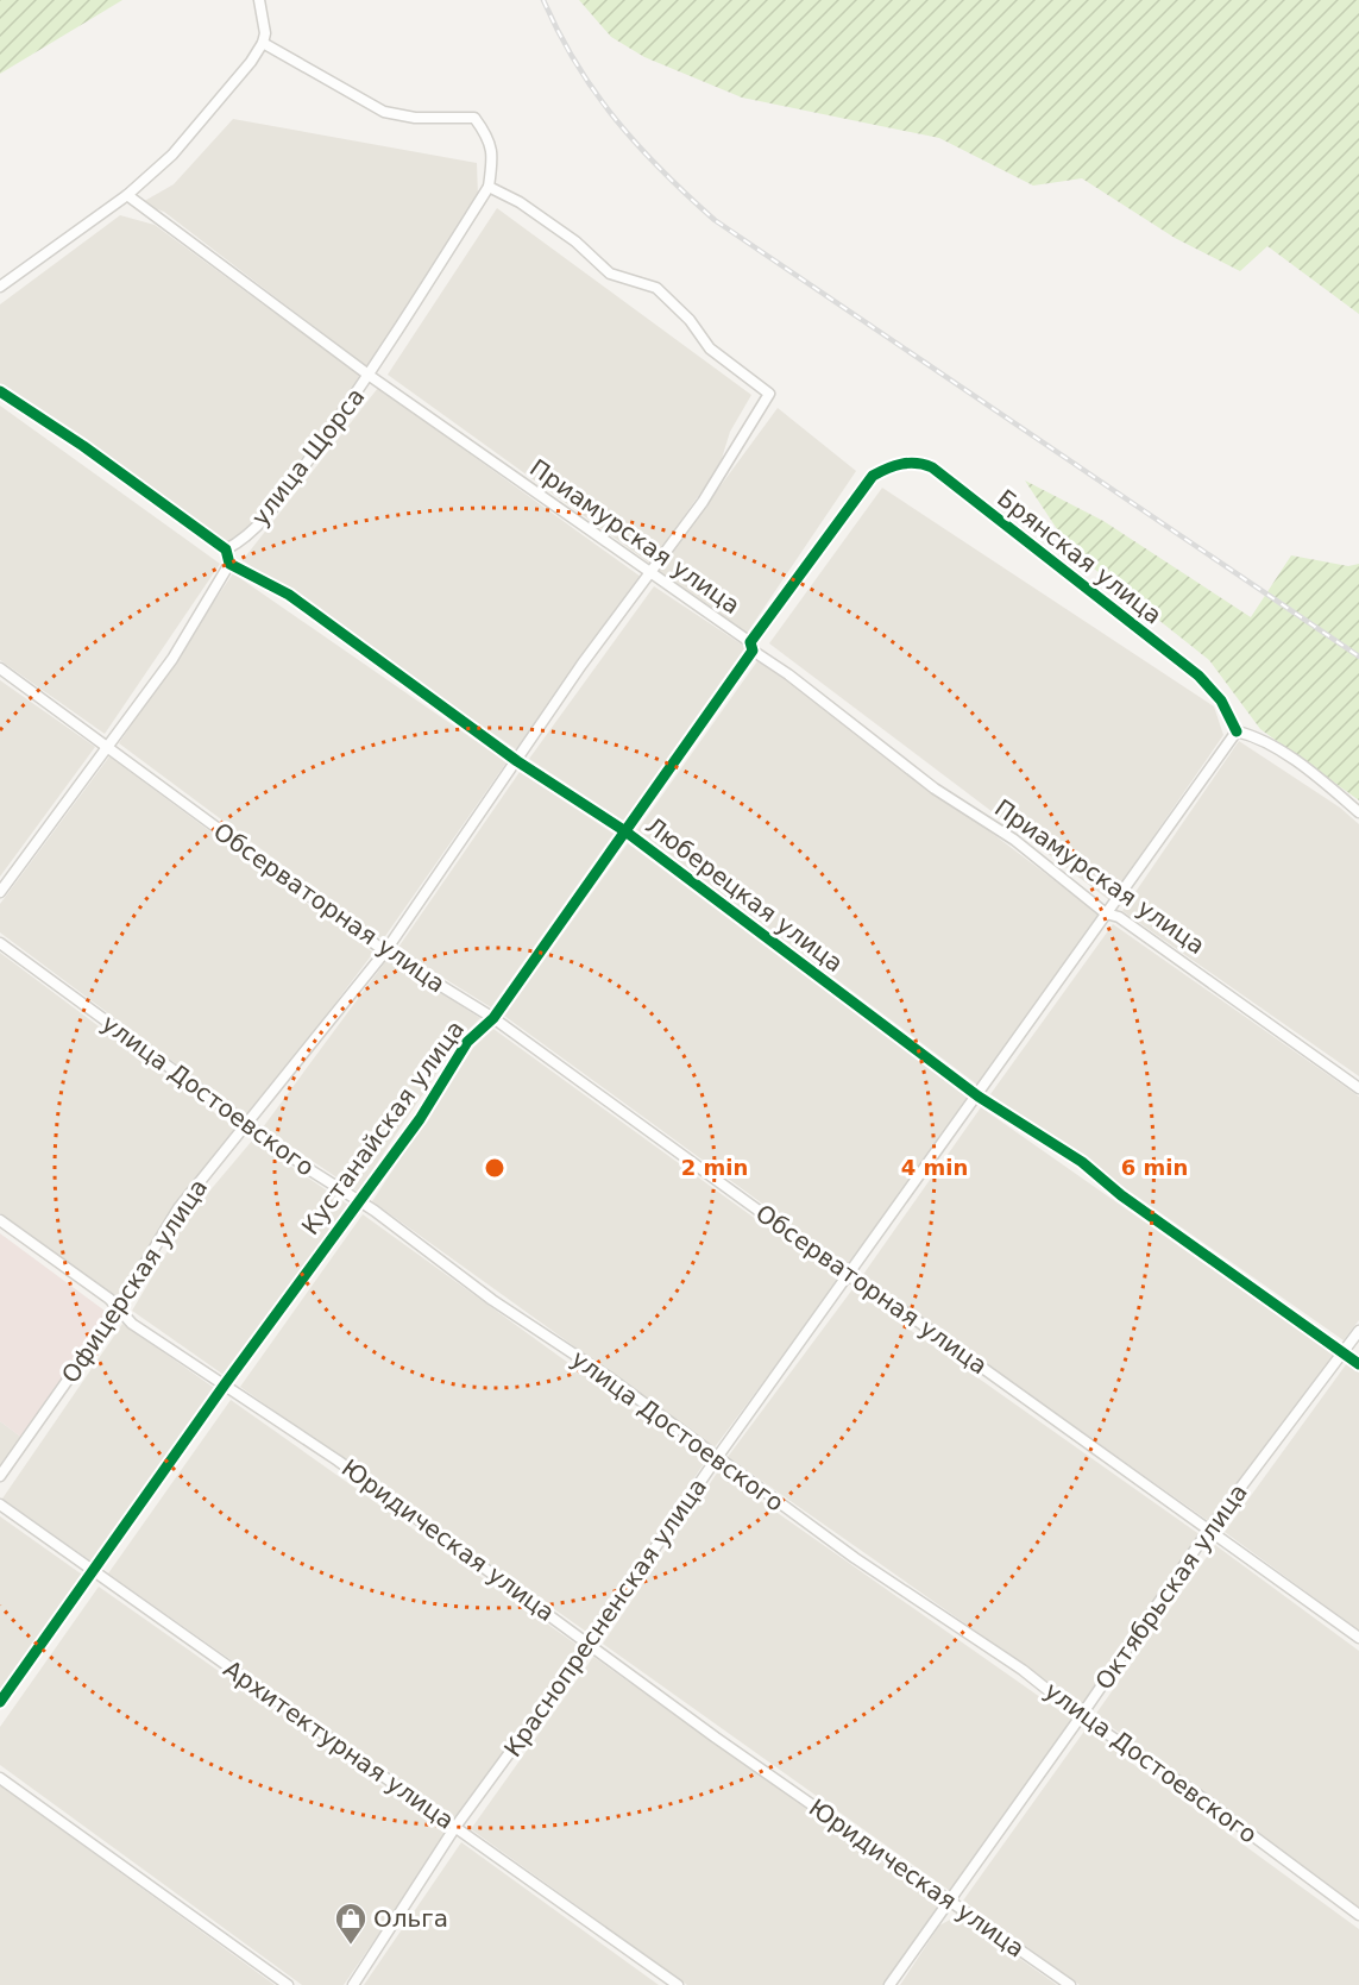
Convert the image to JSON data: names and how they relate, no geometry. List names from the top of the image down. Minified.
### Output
{"streets":{"street":["улица Щорса","Приамурская улица","Брянская улица","Люберецкая улица","Обсерваторная улица","улица Достоевского","Кустанайская улица","Офицерская улица","Юридическая улица","Октябрьская улица","Краснопресненская улица","Архитектурная улица"]},"crossings":[["улица Щорса","Приамурская улица"],["улица Щорса","Офицерская улица"],["Приамурская улица","Кустанайская улица"],["Приамурская улица","Офицерская улица"],["Приамурская улица","Краснопресненская улица"],["Брянская улица","Кустанайская улица"],["Брянская улица","Краснопресненская улица"],["Люберецкая улица","Кустанайская улица"],["Люберецкая улица","Офицерская улица"],["Люберецкая улица","Октябрьская улица"],["Люберецкая улица","Краснопресненская улица"],["Обсерваторная улица","Кустанайская улица"],["Обсерваторная улица","Офицерская улица"],["Обсерваторная улица","Октябрьская улица"],["Обсерваторная улица","Краснопресненская улица"],["улица Достоевского","Кустанайская улица"],["улица Достоевского","Офицерская улица"],["улица Достоевского","Октябрьская улица"],["улица Достоевского","Краснопресненская улица"],["Кустанайская улица","Юридическая улица"],["Кустанайская улица","Архитектурная улица"],["Офицерская улица","Юридическая улица"],["Юридическая улица","Октябрьская улица"],["Юридическая улица","Краснопресненская улица"],["Краснопресненская улица","Архитектурная улица"]],"places":{"shop":["Ольга"]},"rings":["2 min","4 min","6 min"]}
